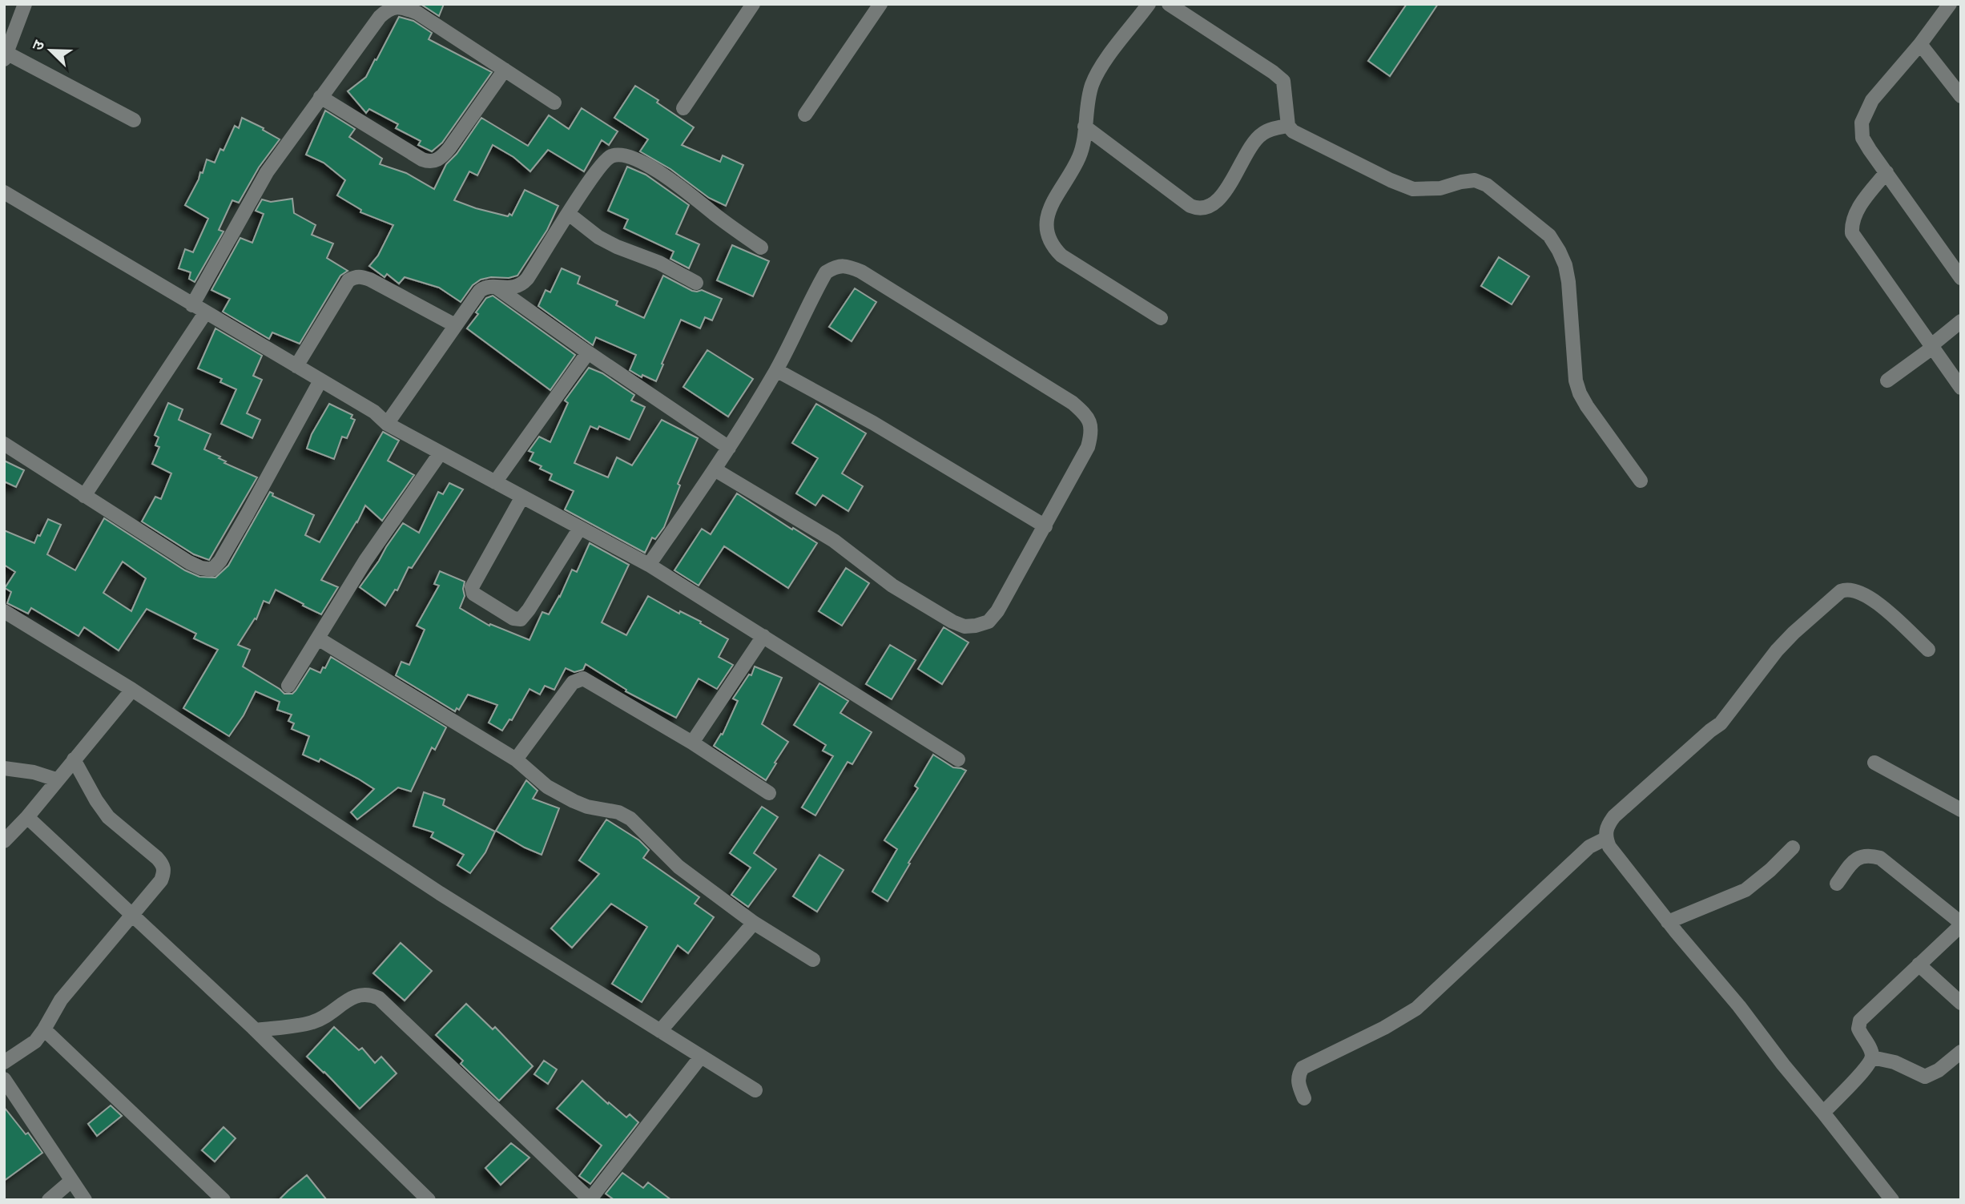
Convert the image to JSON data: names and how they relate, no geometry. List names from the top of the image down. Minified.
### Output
{"north":"top left"}
